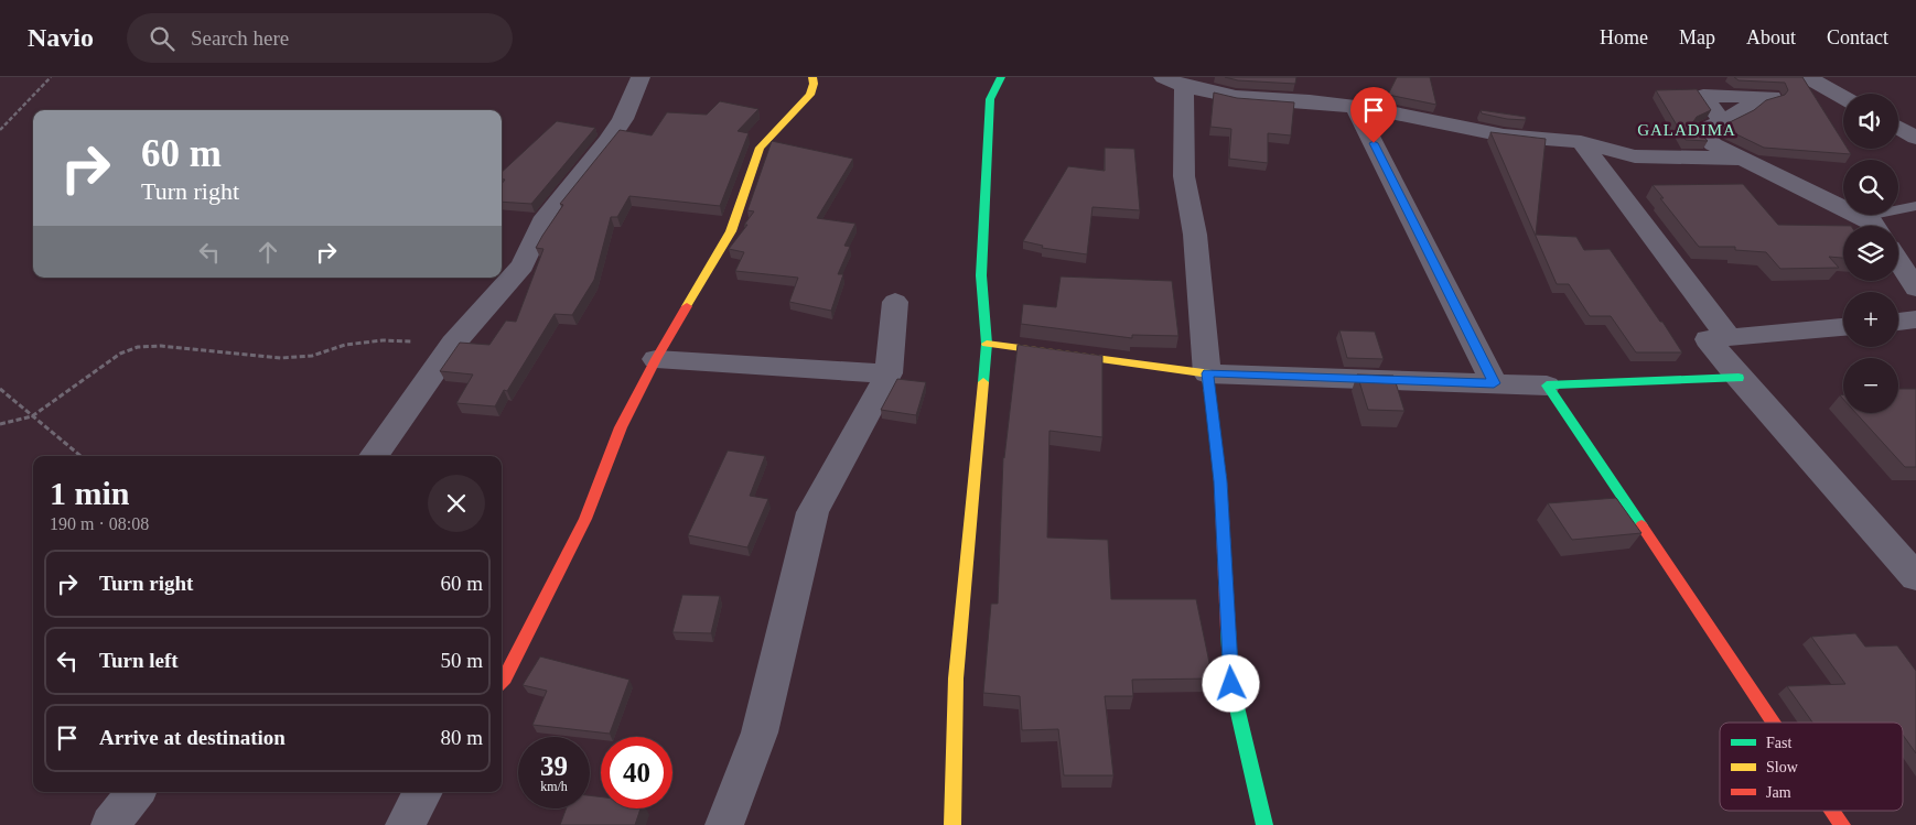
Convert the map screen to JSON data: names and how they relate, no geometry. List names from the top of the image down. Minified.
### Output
{"districts":["GALADIMA"],"legend":["Fast","Slow","Jam"],"page":{"header":"Navio","search":"Search here","nav":["Home","Map","About","Contact"],"map_buttons":["+","−"],"turn":["60 m","Turn right"],"heading":["1 min","190 m · 08:08"],"list":[{"name":"Turn right","value":"60 m"},{"name":"Turn left","value":"50 m"},{"name":"Arrive at destination","value":"80 m"}],"speed":"39 km/h","limit":"40"}}
